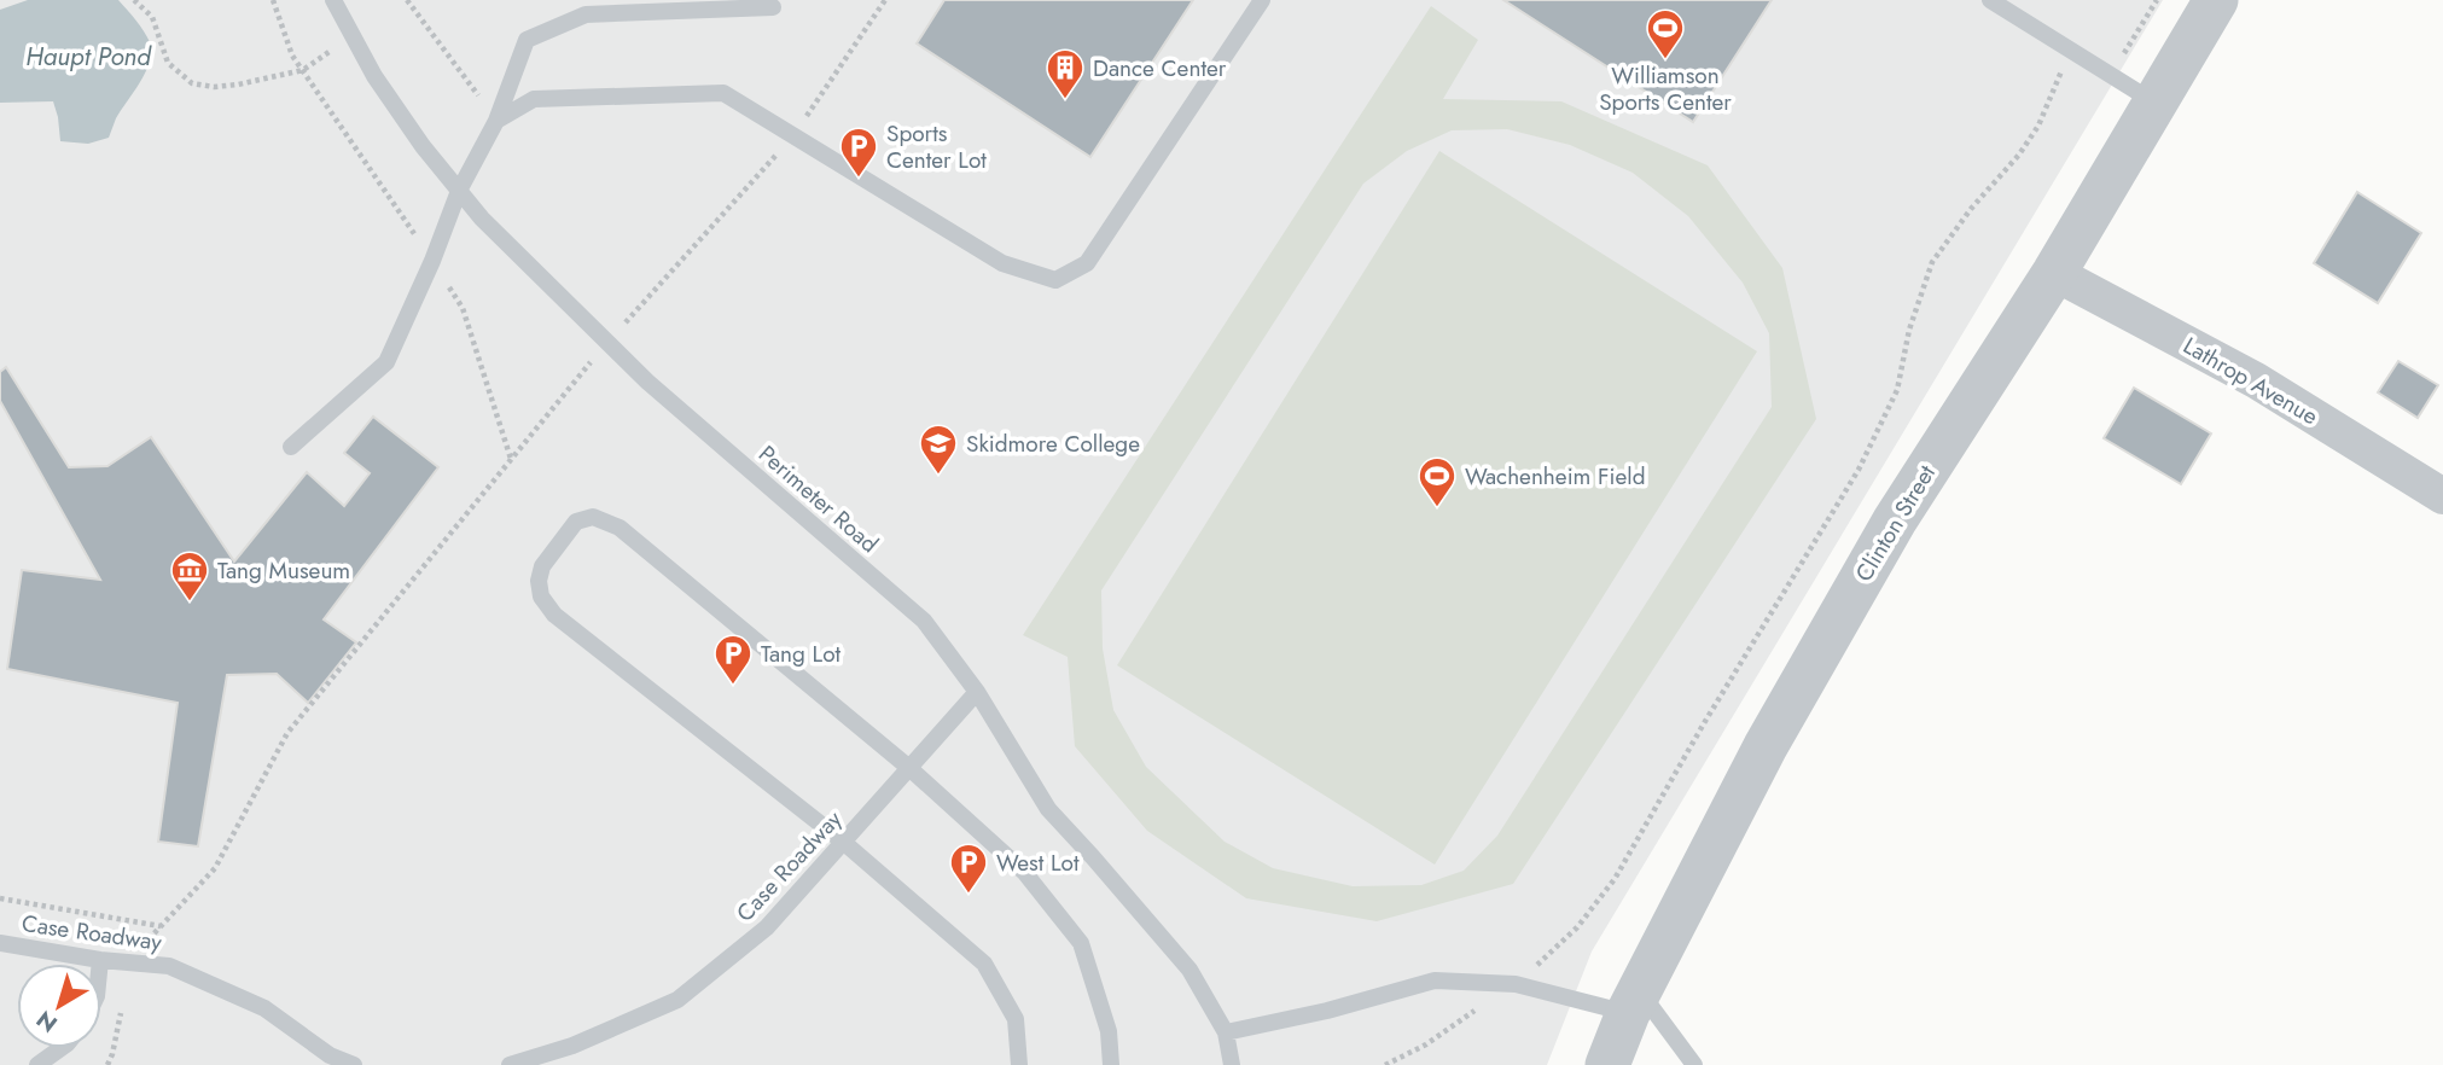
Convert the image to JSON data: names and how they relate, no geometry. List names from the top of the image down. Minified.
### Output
{"streets":{"street":["Lathrop Avenue","Clinton Street"],"lane":["Perimeter Road","Case Roadway"]},"crossings":[["Lathrop Avenue","Clinton Street"],["Perimeter Road","Case Roadway"]],"water":["Haupt Pond"],"places":{"sports":["Williamson Sports Center","Wachenheim Field"],"building":["Dance Center"],"parking":["Sports Center Lot","Tang Lot","West Lot"],"school or university":["Skidmore College"],"museum":["Tang Museum"]},"north":"bottom left"}
